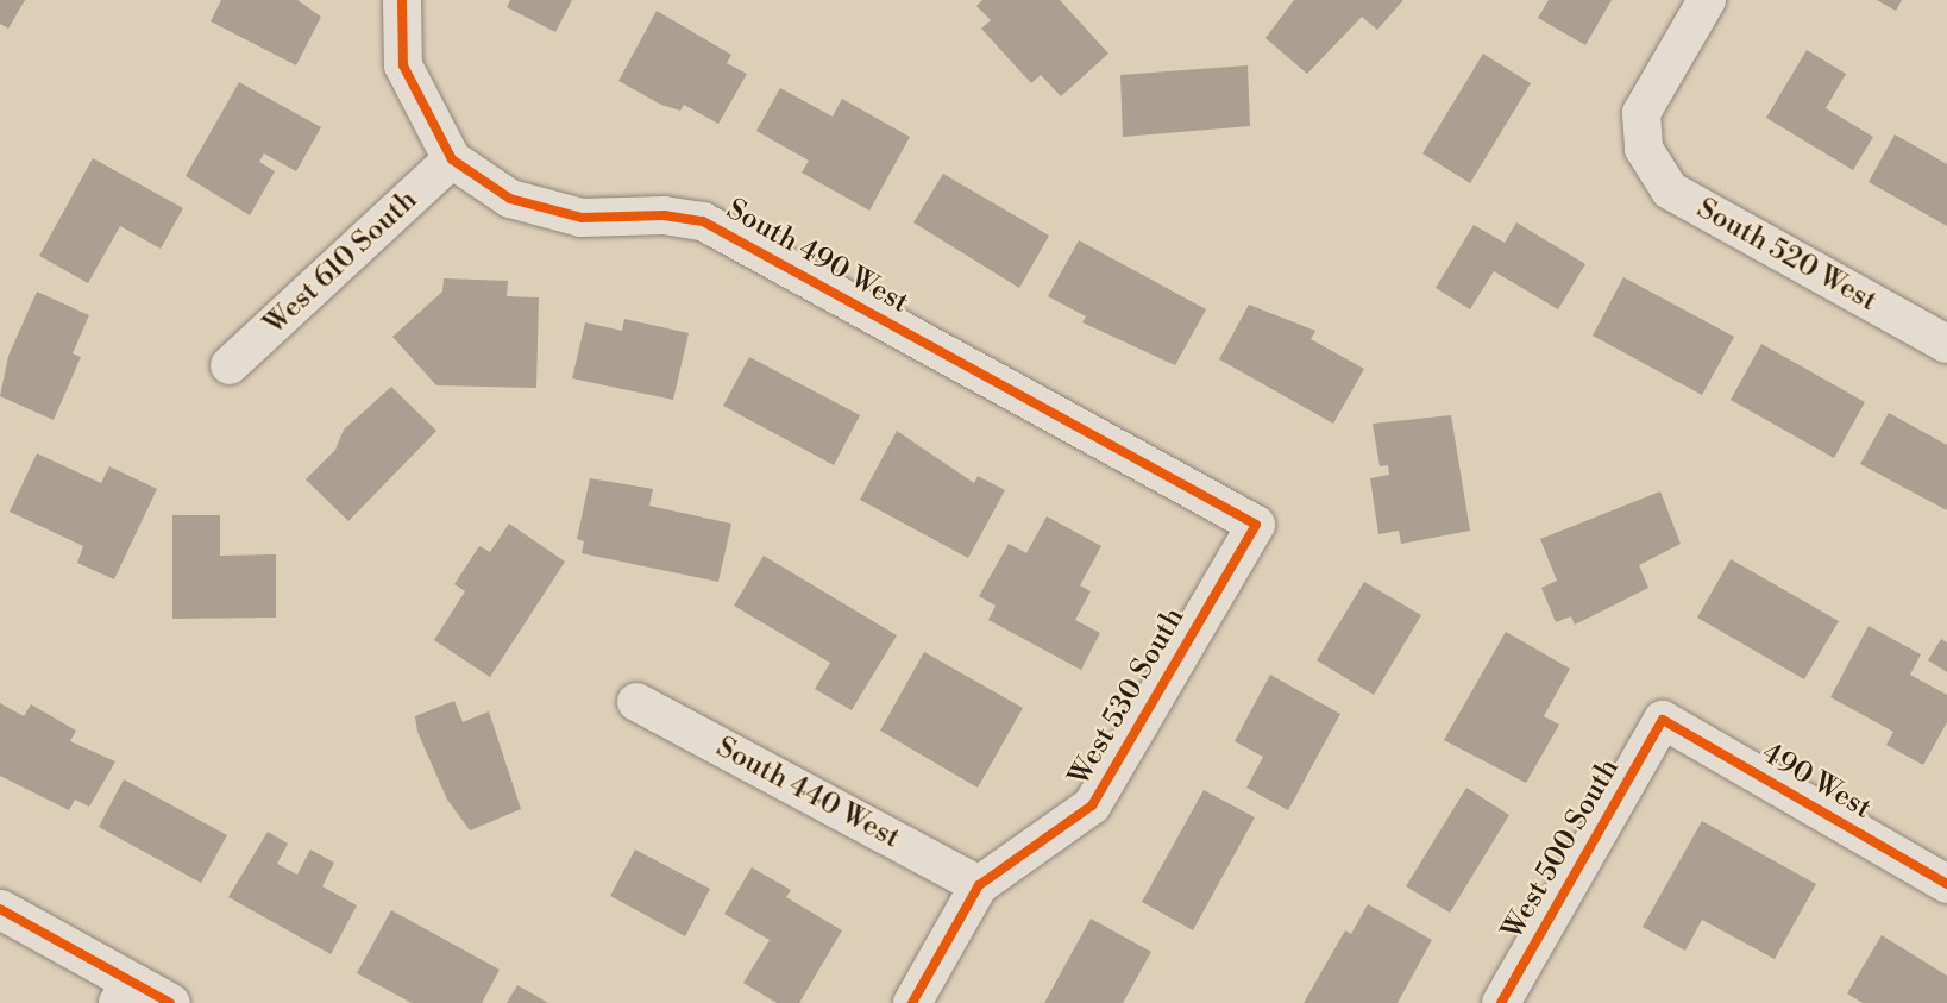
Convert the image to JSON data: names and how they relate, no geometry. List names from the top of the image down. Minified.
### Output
{"streets":{"street":["South 520 West","South 490 West","West 610 South","West 530 South","490 West","South 440 West","West 500 South"]},"crossings":[["South 490 West","West 610 South"],["South 490 West","West 530 South"],["West 530 South","South 440 West"],["490 West","West 500 South"]]}
